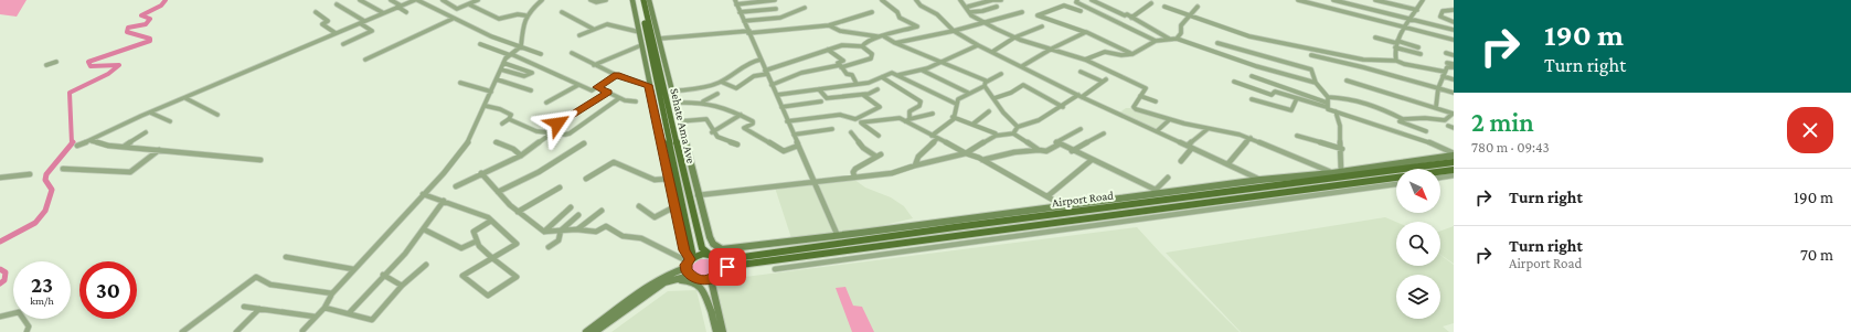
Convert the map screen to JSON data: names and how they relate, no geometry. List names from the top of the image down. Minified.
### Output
{"streets":{"main road":["Sehate Ama Ave","Airport Road"]},"crossings":[["Sehate Ama Ave","Airport Road"]],"north":"bottom right","page":{"turn":["190 m","Turn right"],"heading":["2 min","780 m · 09:43"],"list":[{"name":"Turn right","value":"190 m"},{"name":"Turn right","note":"Airport Road","value":"70 m"}],"speed":"23 km/h","limit":"30"}}
